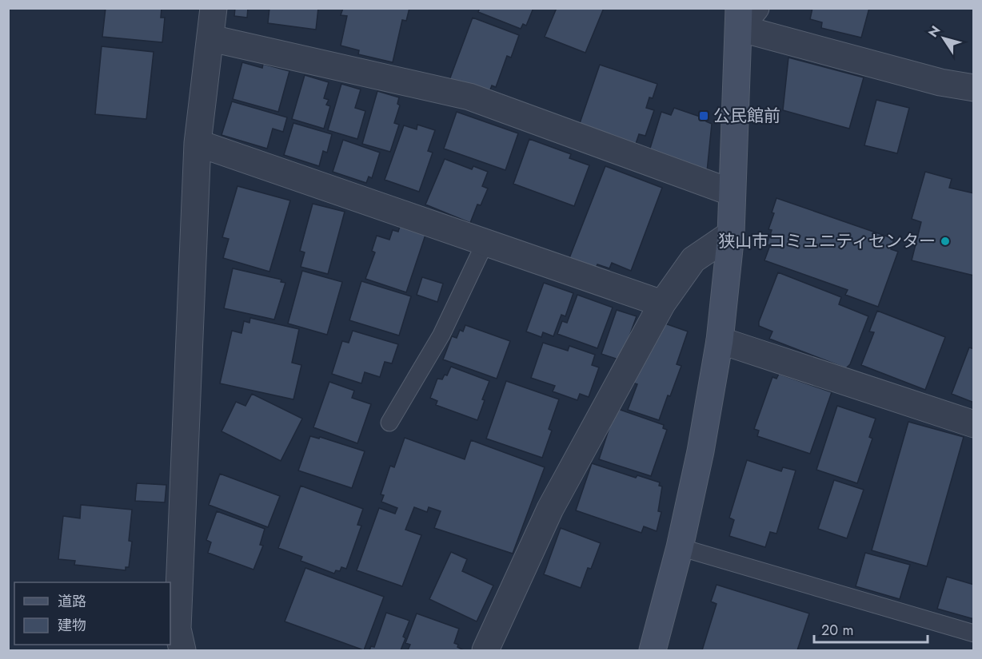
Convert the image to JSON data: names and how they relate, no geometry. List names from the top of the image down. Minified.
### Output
{"places":{"transit":["公民館前"],"other":["狭山市コミュニティセンター"]},"legend":["道路","建物"],"scale_bar":"20 m","north":"top left"}
